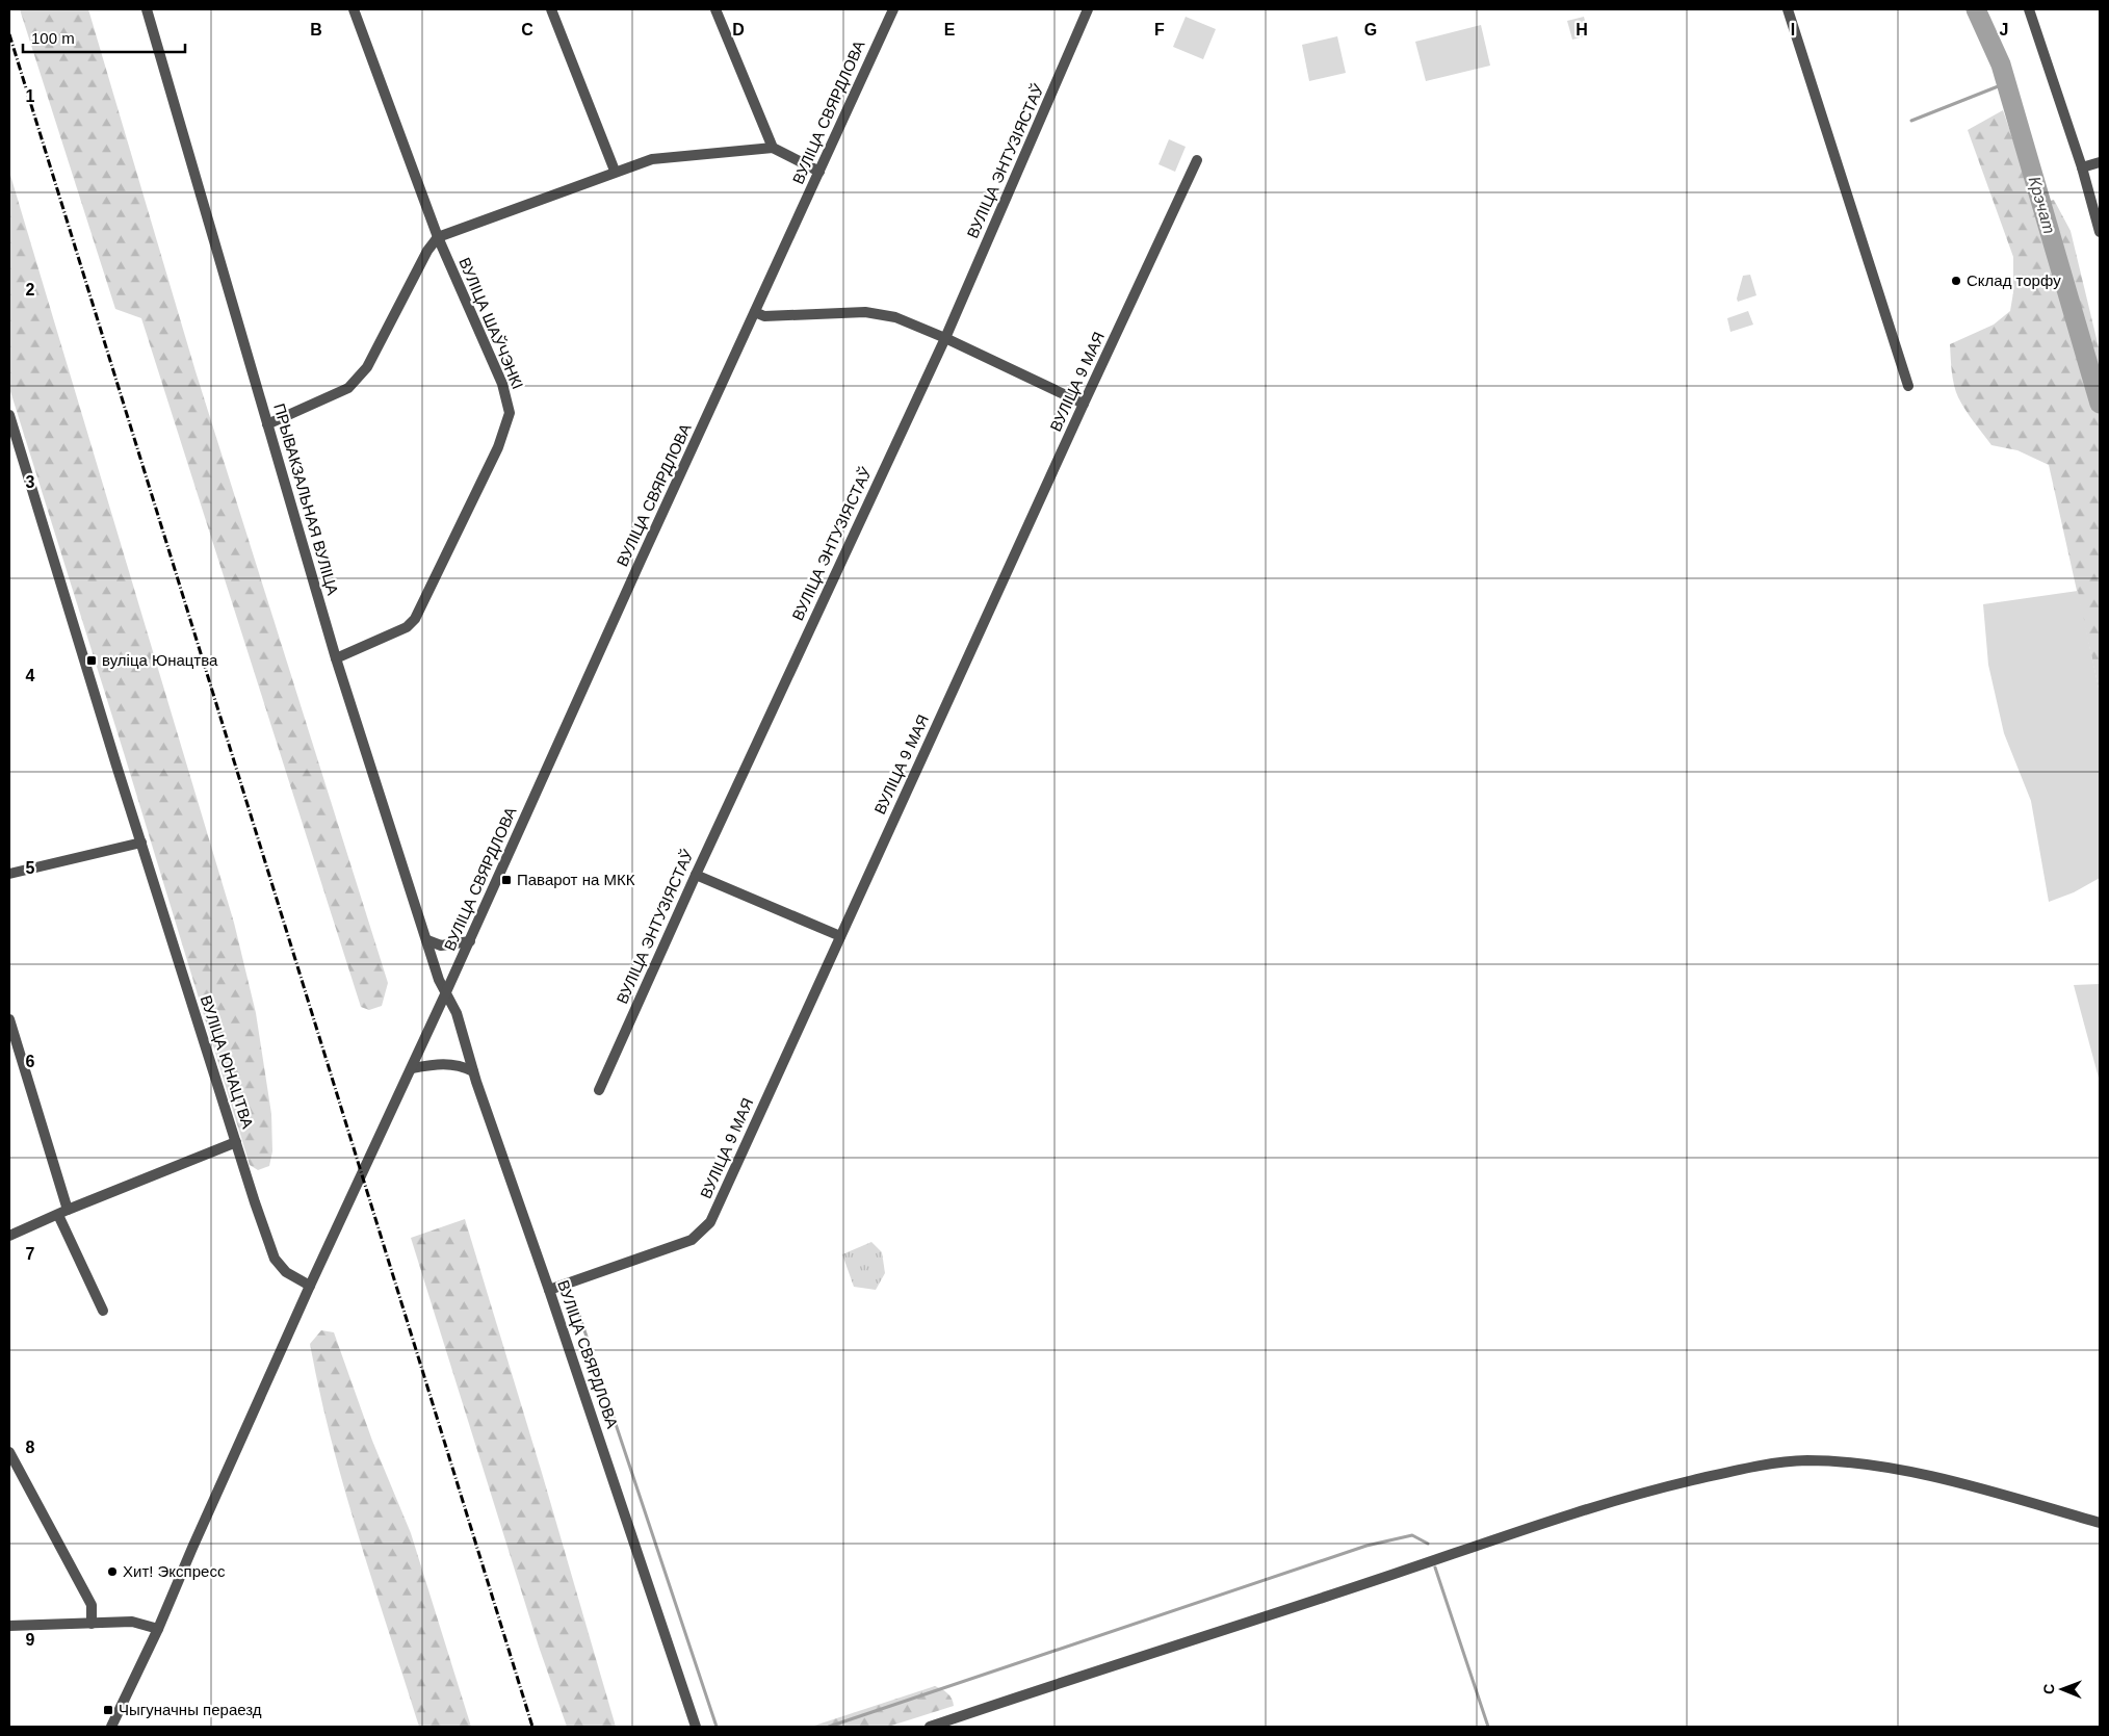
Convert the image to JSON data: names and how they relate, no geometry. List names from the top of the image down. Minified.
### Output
{"streets":{"street":["ВУЛІЦА СВЯРДЛОВА","ВУЛІЦА ЭНТУЗІЯСТАЎ","ВУЛІЦА ШАЎЧЭНКІ","ВУЛІЦА 9 МАЯ","ПРЫВАКЗАЛЬНАЯ ВУЛІЦА","ВУЛІЦА ЮНАЦТВА"]},"crossings":[["ВУЛІЦА СВЯРДЛОВА","ВУЛІЦА 9 МАЯ"],["ВУЛІЦА СВЯРДЛОВА","ПРЫВАКЗАЛЬНАЯ ВУЛІЦА"],["ВУЛІЦА СВЯРДЛОВА","ВУЛІЦА ЮНАЦТВА"],["ВУЛІЦА ШАЎЧЭНКІ","ПРЫВАКЗАЛЬНАЯ ВУЛІЦА"]],"water":["Крэчат"],"places":{"other":["Склад торфу","Хит! Экспресс"],"transit":["вуліца Юнацтва","Паварот на МКК","Чыгуначны пераезд"]},"scale_bar":"100 m","north":"left","grid":{"columns":["B","C","D","E","F","G","H","I","J"],"rows":["1","2","3","4","5","6","7","8","9"]}}
